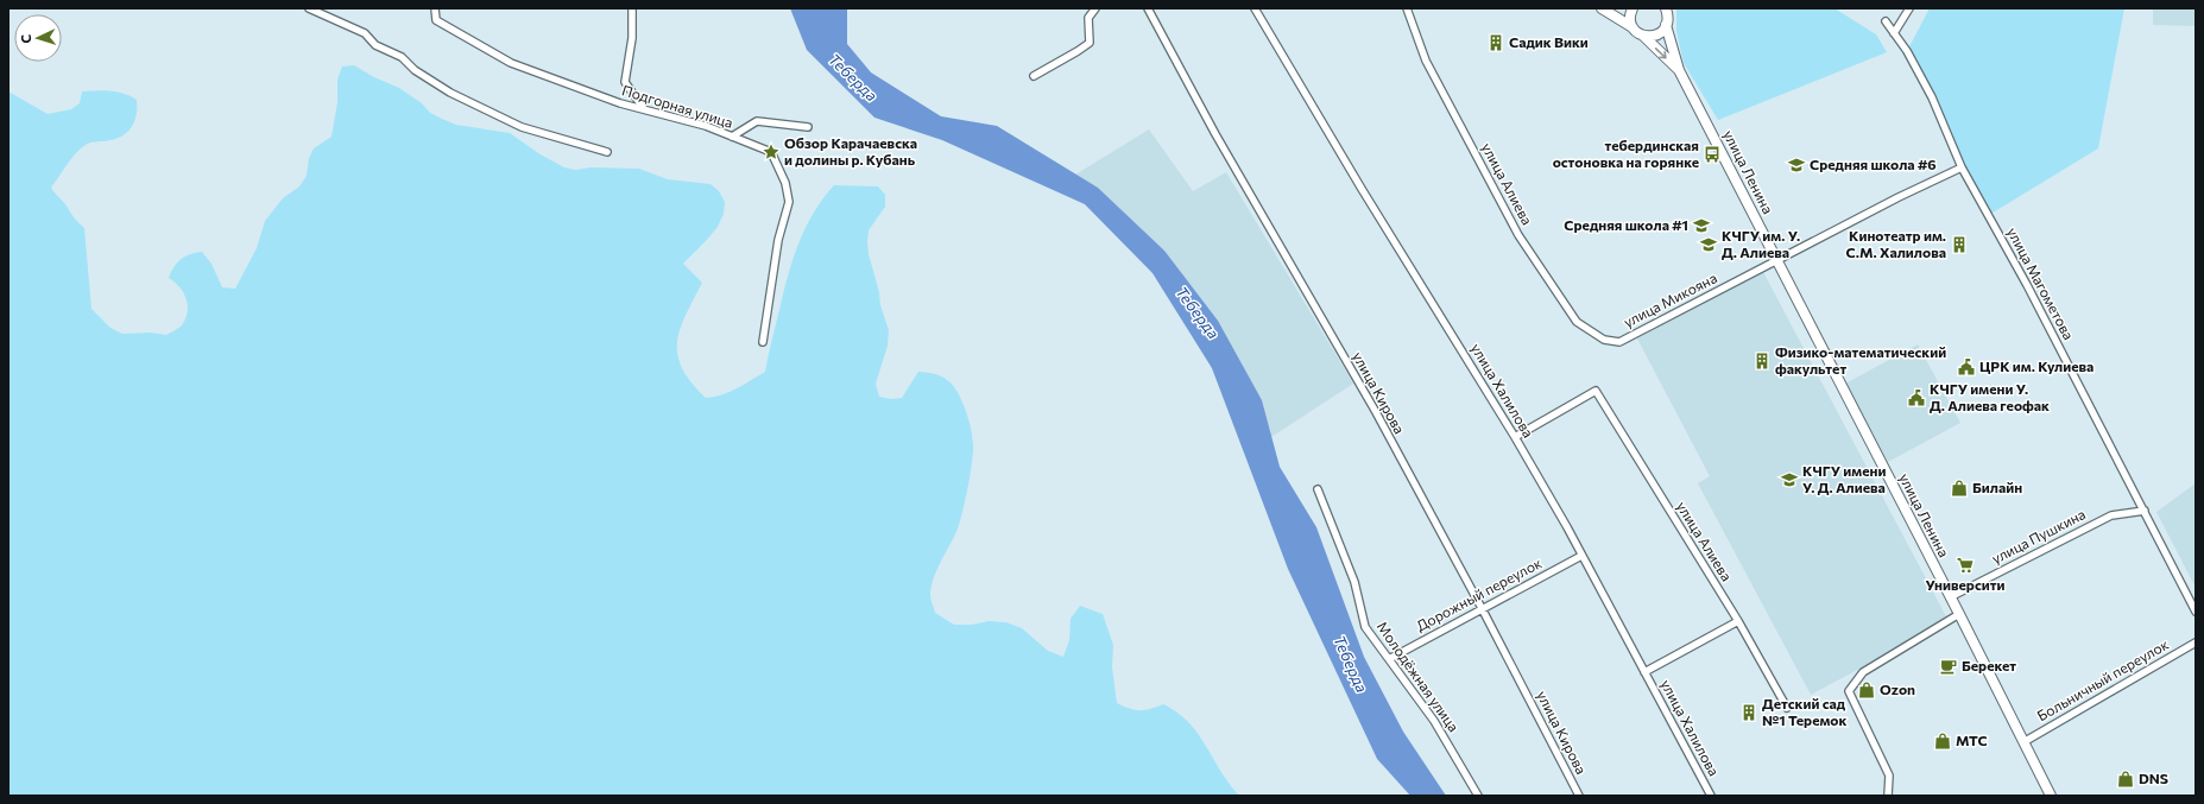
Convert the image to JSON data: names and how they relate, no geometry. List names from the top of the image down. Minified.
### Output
{"streets":{"main road":["улица Ленина"],"street":["Подгорная улица","улица Алиева","улица Магометова","улица Микояна","улица Халилова","улица Кирова","улица Пушкина","Дорожный переулок","Молодёжная улица","Больничный переулок"]},"crossings":[["улица Ленина","улица Микояна"],["улица Ленина","улица Пушкина"],["улица Ленина","Больничный переулок"],["улица Алиева","улица Микояна"],["улица Алиева","улица Халилова"],["улица Магометова","улица Микояна"],["улица Магометова","улица Пушкина"],["улица Халилова","Дорожный переулок"],["улица Кирова","Дорожный переулок"],["Дорожный переулок","Молодёжная улица"]],"water":["Теберда"],"places":{"building":["Садик Вики","Кинотеатр им. С.М. Халилова","Физико-математический факультет","Детский сад №1 Теремок"],"place":["Обзор Карачаевска и долины р. Кубань"],"bus stop":["тебердинская остоновка на горянке"],"school or university":["Средняя школа #6","Средняя школа #1","КЧГУ им. У. Д. Алиева","КЧГУ имени У. Д. Алиева"],"public building":["ЦРК им. Кулиева","КЧГУ имени У. Д. Алиева геофак"],"shop":["Билайн","Ozon","МТС","DNS"],"supermarket":["Университи"],"cafe":["Берекет"]},"north":"left"}
